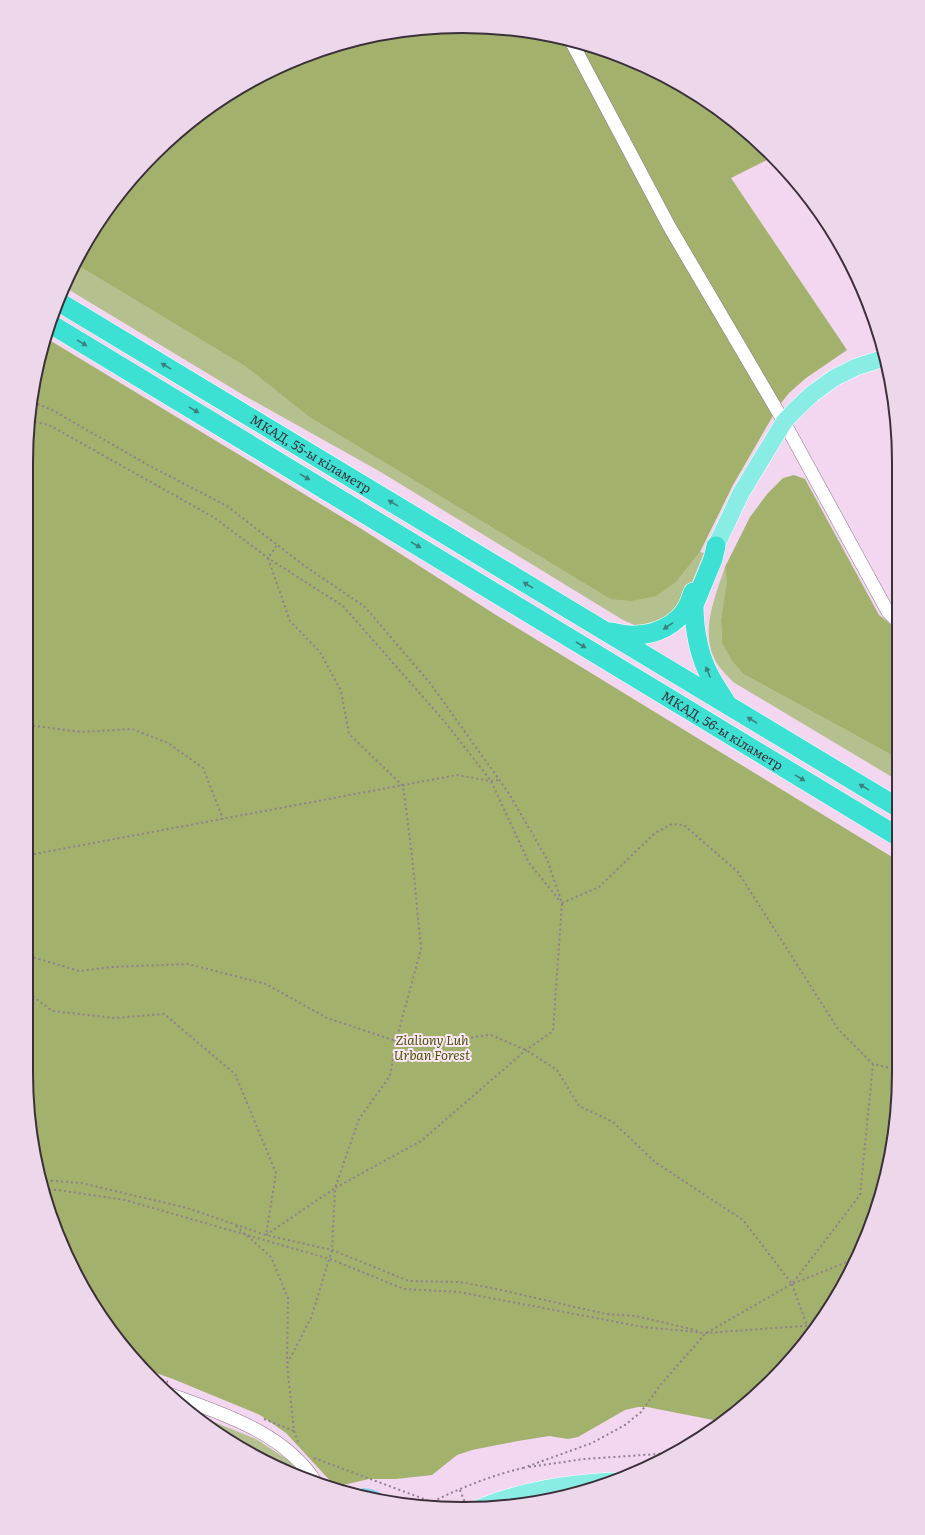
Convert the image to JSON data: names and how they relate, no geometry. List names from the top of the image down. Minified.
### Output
{"streets":{"highway":["МКАД, 55-ы кіламетр","МКАД, 56-ы кіламетр"]},"crossings":[["МКАД, 55-ы кіламетр","МКАД, 56-ы кіламетр"]],"parks":["Zialiony Luh Urban Forest"]}
